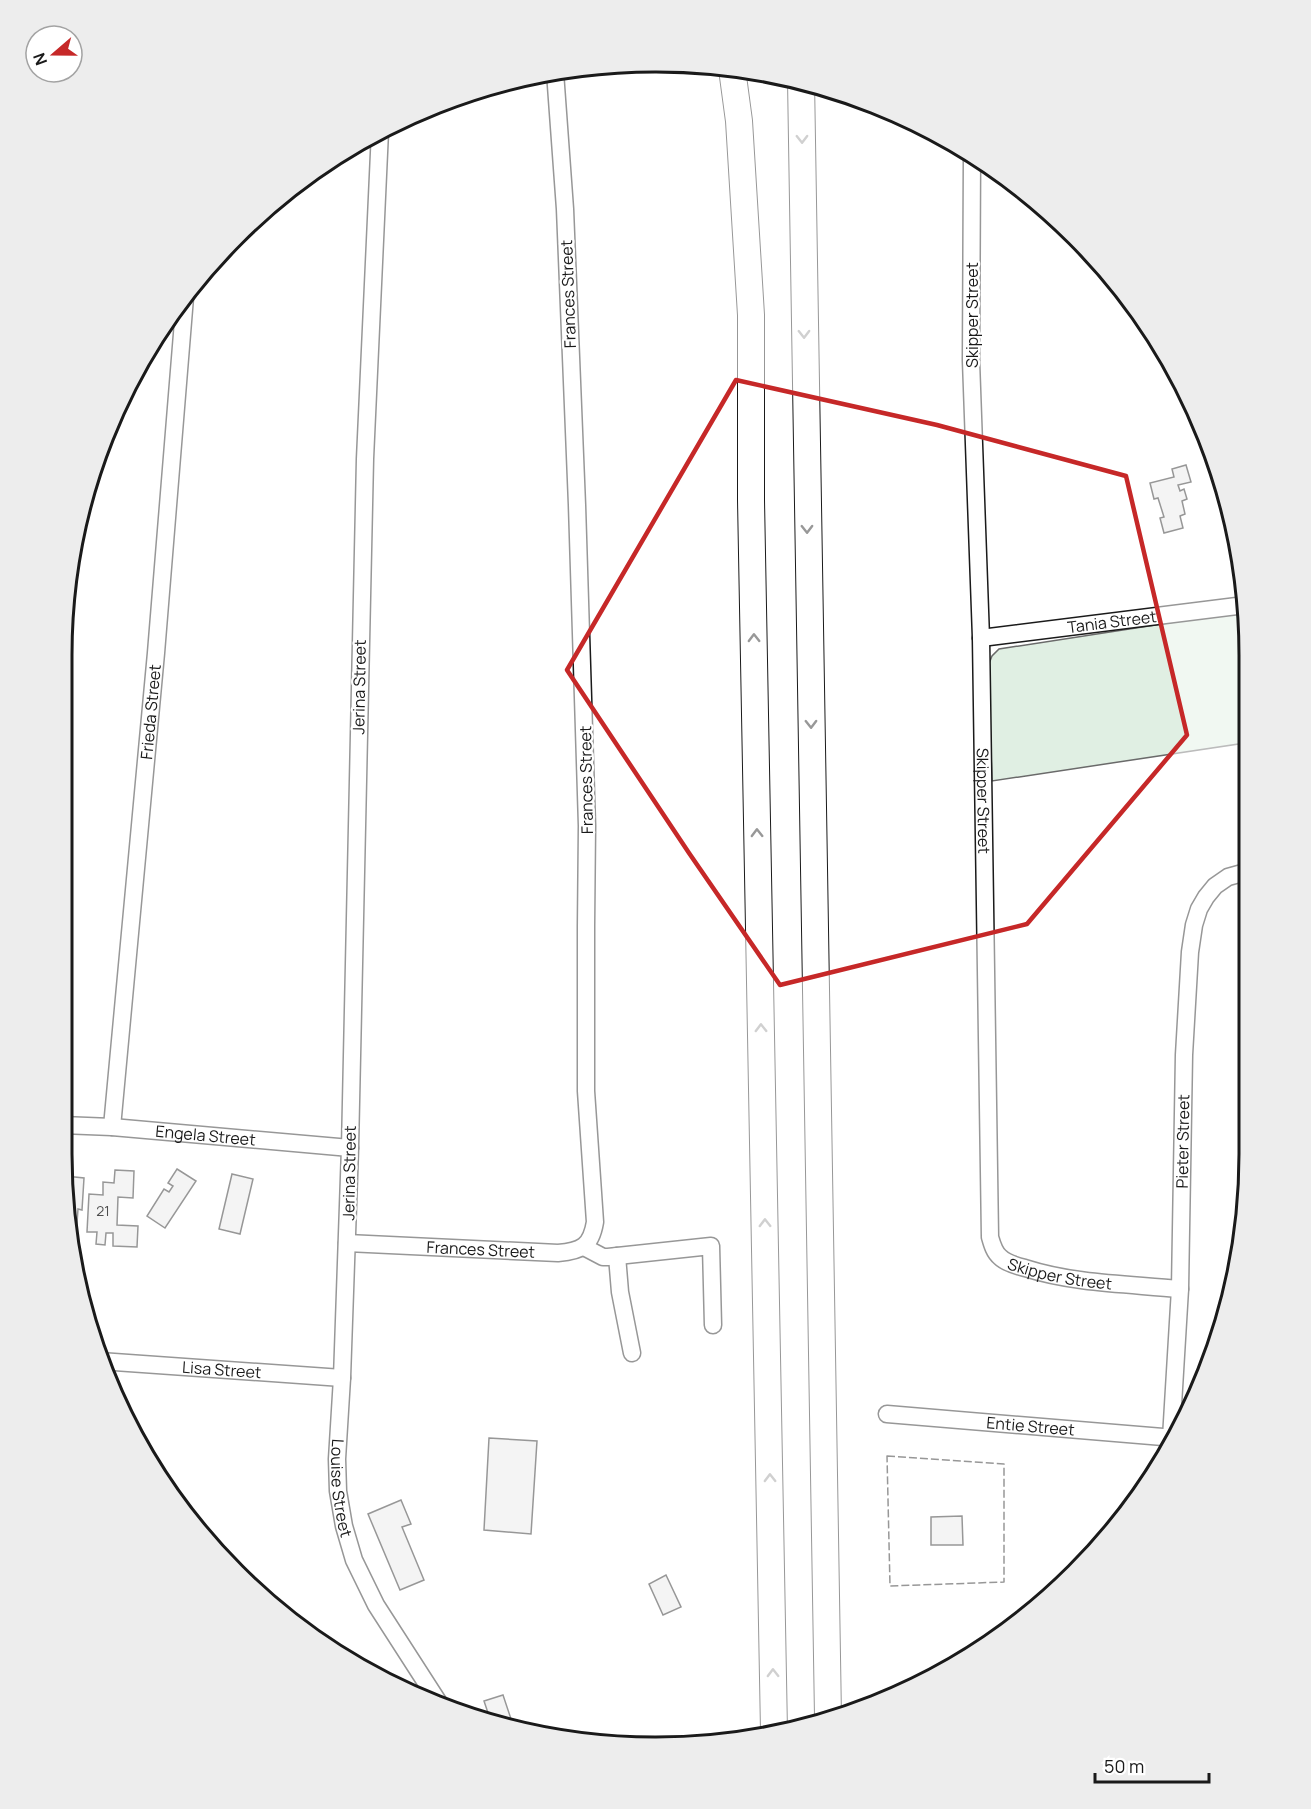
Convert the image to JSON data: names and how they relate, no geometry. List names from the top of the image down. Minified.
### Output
{"streets":{"street":["Frances Street","Skipper Street","Tania Street","Jerina Street","Frieda Street","Engela Street","Pieter Street","Lisa Street","Entie Street","Louise Street"]},"crossings":[["Frances Street","Jerina Street"],["Frances Street","Louise Street"],["Skipper Street","Tania Street"],["Skipper Street","Pieter Street"],["Jerina Street","Engela Street"],["Jerina Street","Louise Street"],["Frieda Street","Engela Street"],["Lisa Street","Louise Street"]],"house_numbers":["21"],"scale_bar":"50 m","north":"left"}
